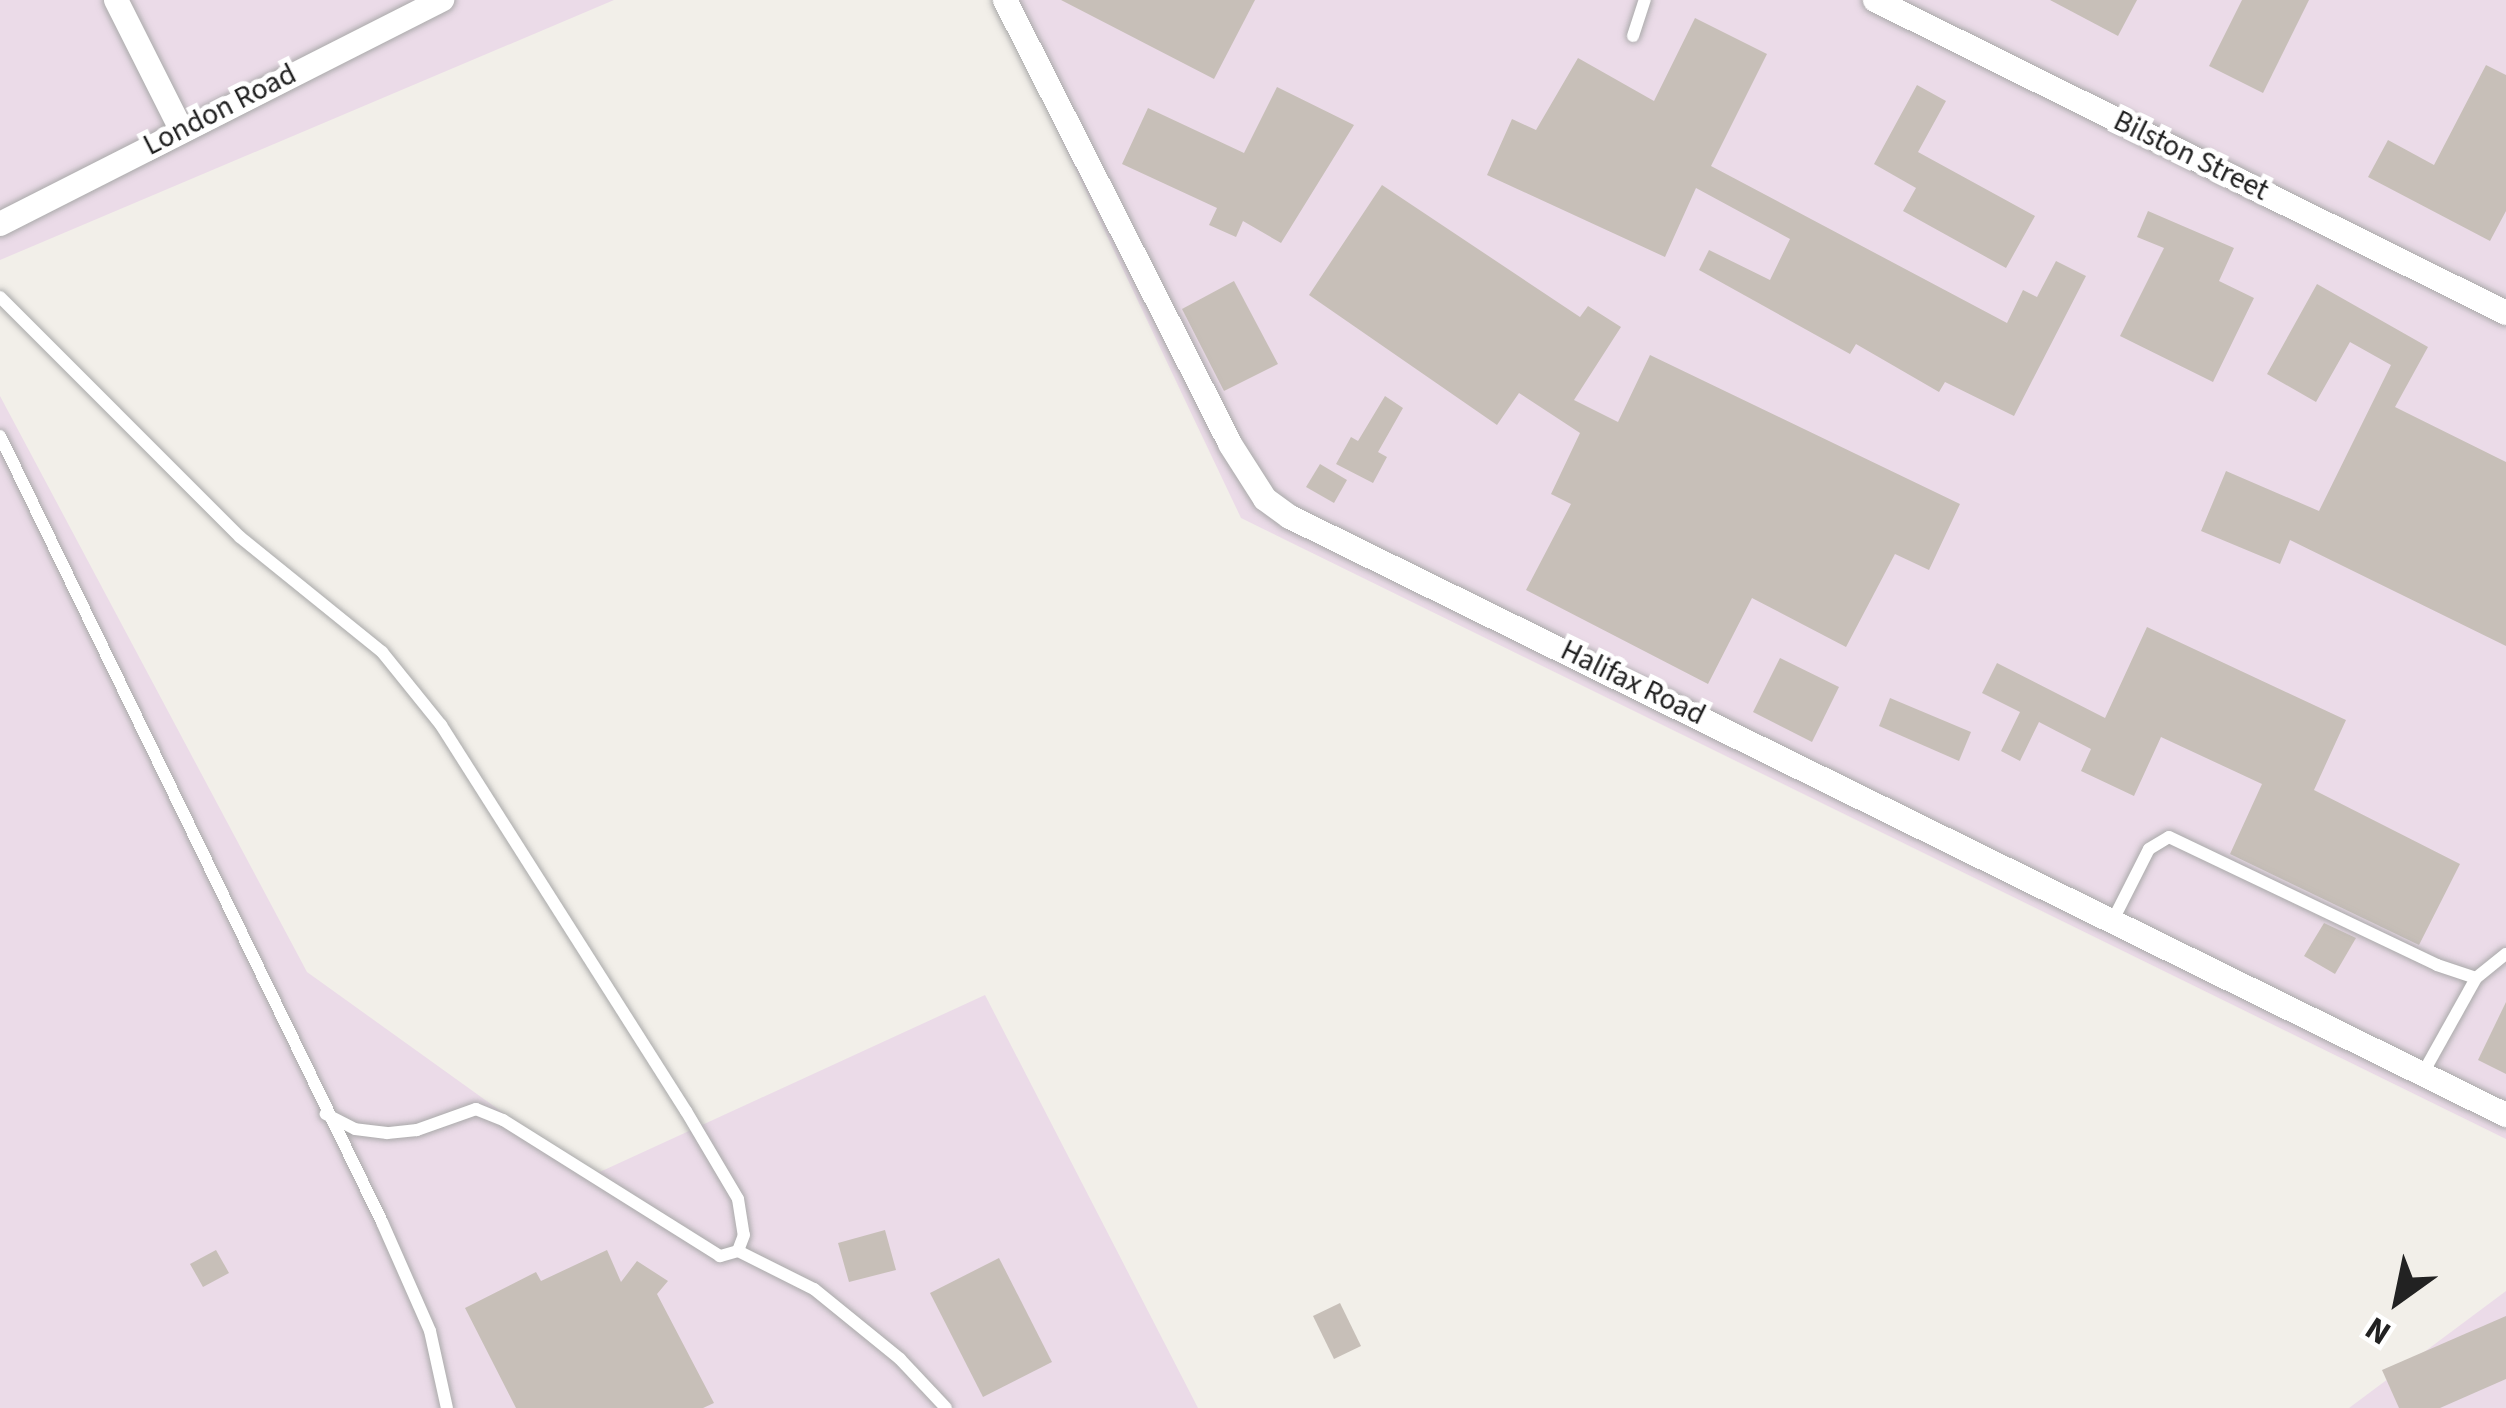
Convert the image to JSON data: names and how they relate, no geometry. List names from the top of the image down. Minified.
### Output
{"streets":{"street":["London Road","Bilston Street","Halifax Road"]},"north":"bottom left"}
